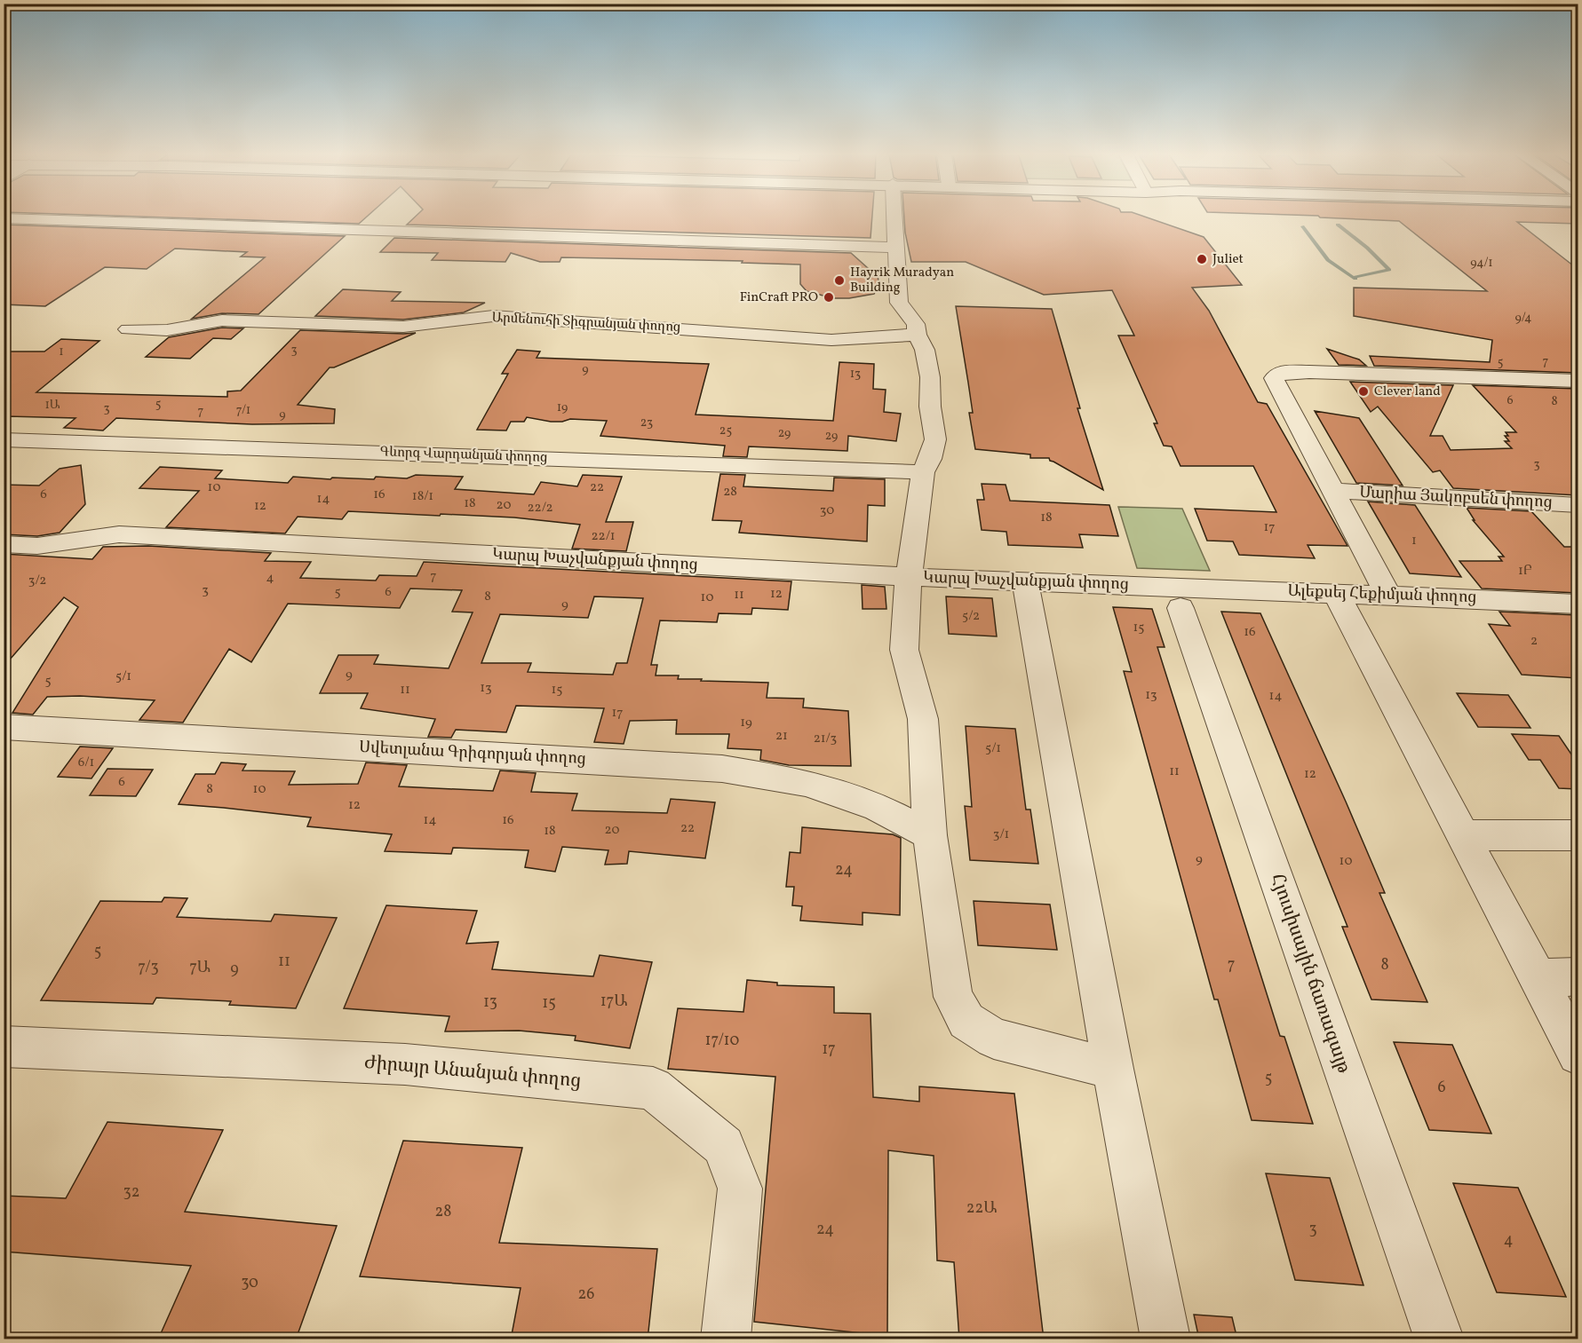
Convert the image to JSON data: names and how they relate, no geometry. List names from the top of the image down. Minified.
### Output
{"streets":{"street":["Արմենուհի Տիգրանյան փողոց","Գևորգ Վարդանյան փողոց","Մարիա Յակոբսեն փողոց","Կարպ Խաչվանքյան փողոց","Ալեքսեյ Հեքիմյան փողոց","Սվետլանա Գրիգորյան փողոց","Հյուսիսային ճառագայթ","Ժիրայր Անանյան փողոց"]},"crossings":[["Կարպ Խաչվանքյան փողոց","Ալեքսեյ Հեքիմյան փողոց"],["Կարպ Խաչվանքյան փողոց","Հյուսիսային ճառագայթ"],["Ալեքսեյ Հեքիմյան փողոց","Հյուսիսային ճառագայթ"]],"places":["Juliet","Hayrik Muradyan Building","FinCraft PRO","Clever land"],"house_numbers":["94/1","9/4","3","1","7","5","9","13","6","8","5","1Ա","19","3","7/1","7","9","23","25","29","29","3","10","22","28","6","16","18/1","14","18","20","12","22/2","30","18","17","22/1","1","1Բ","7","4","3/2","3","5","6","12","11","8","10","9","5/2","15","16","2","9","5/1","5","13","11","15","13","14","17","19","21","21/3","5/1","6/1","11","12","6","8","10","12","14","16","22","20","18","3/1","9","10","24","5","11","7","8","7/3","7Ա","9","17Ա","13","15","17/10","17","5","6","32","22Ա","28","24","3","4","30","26"]}
